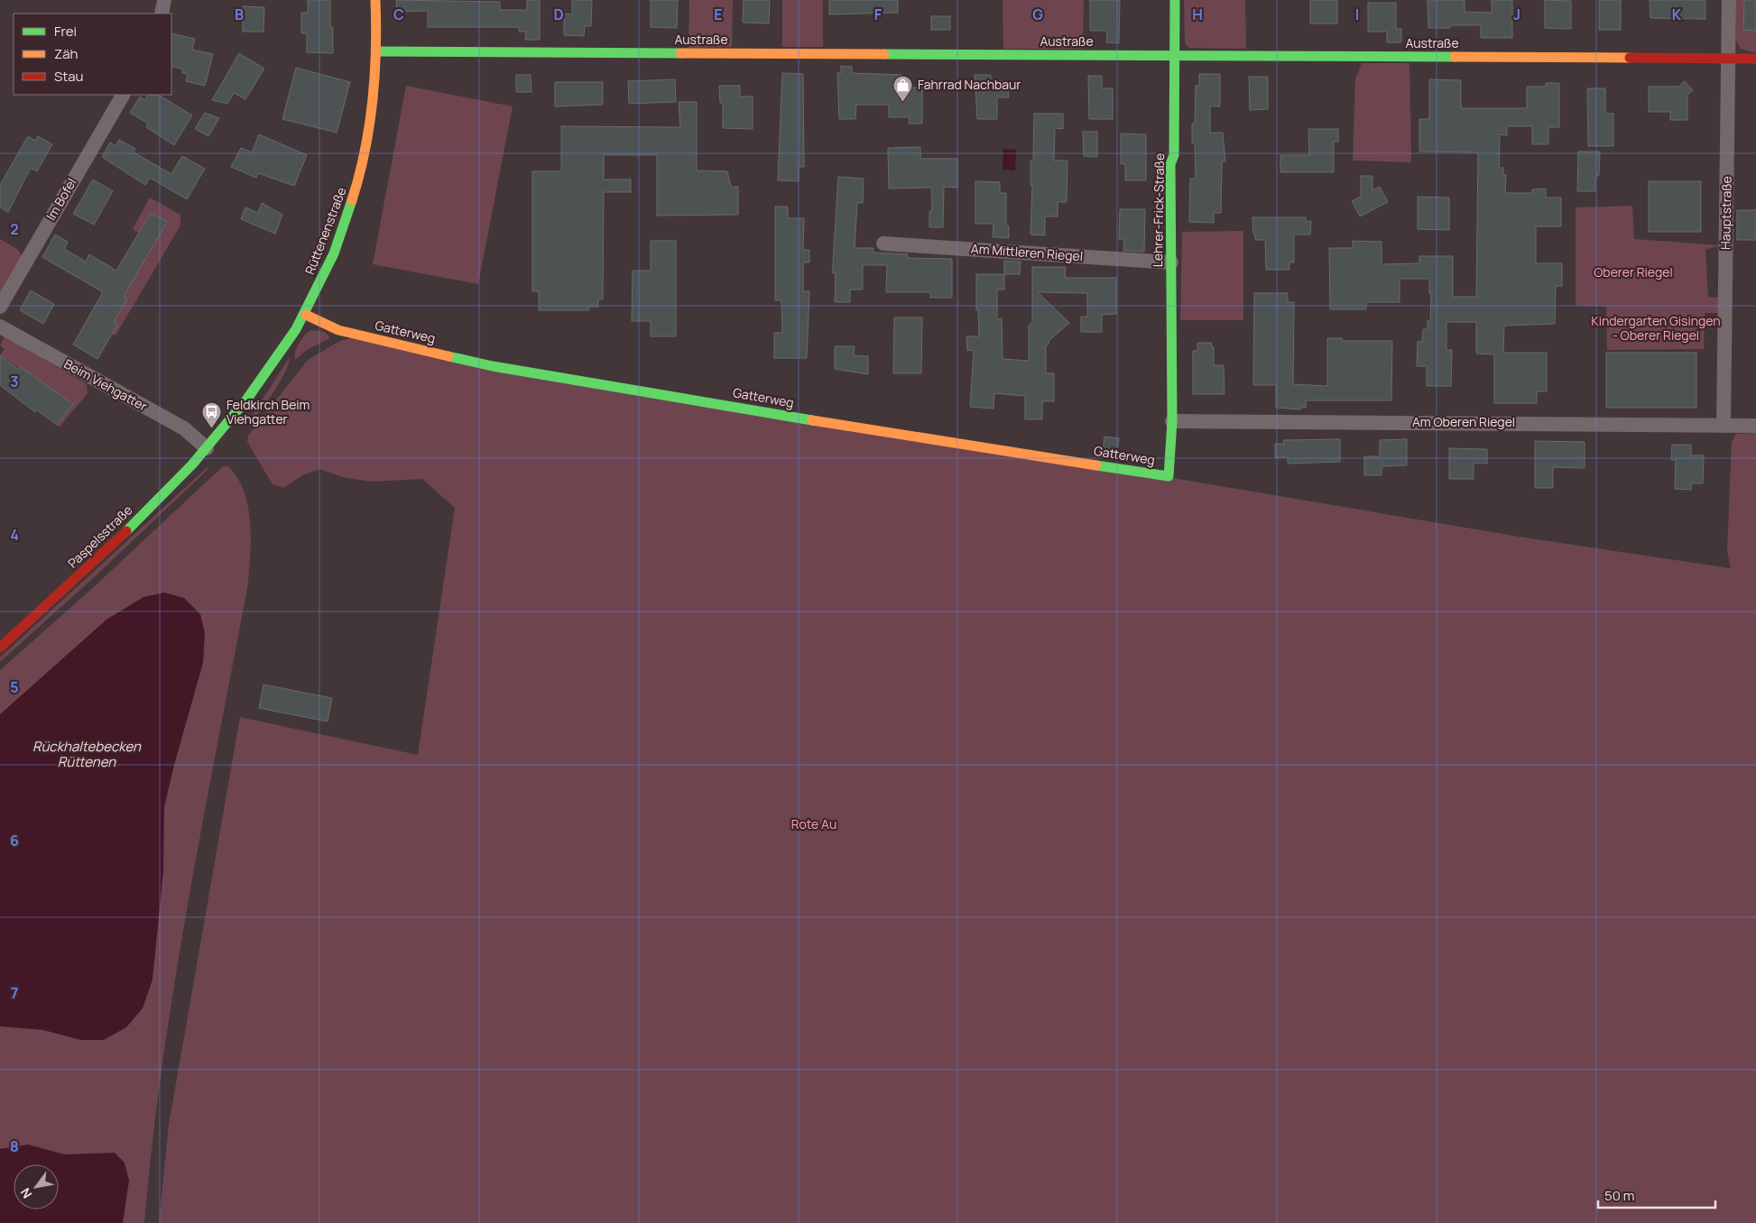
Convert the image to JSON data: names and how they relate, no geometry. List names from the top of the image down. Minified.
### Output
{"streets":{"street":["Austraße","Im Bofel","Lehrer-Frick-Straße","Hauptstraße","Rüttenenstraße","Am Mittleren Riegel","Gatterweg","Beim Viehgatter","Am Oberen Riegel","Paspelsstraße"]},"crossings":[["Austraße","Lehrer-Frick-Straße"],["Austraße","Hauptstraße"],["Austraße","Rüttenenstraße"],["Lehrer-Frick-Straße","Am Mittleren Riegel"],["Lehrer-Frick-Straße","Gatterweg"],["Lehrer-Frick-Straße","Am Oberen Riegel"],["Hauptstraße","Am Oberen Riegel"],["Rüttenenstraße","Gatterweg"],["Rüttenenstraße","Beim Viehgatter"],["Rüttenenstraße","Paspelsstraße"],["Gatterweg","Am Oberen Riegel"],["Beim Viehgatter","Paspelsstraße"]],"water":["Rückhaltebecken Rüttenen"],"parks":["Oberer Riegel","Kindergarten Gisingen - Oberer Riegel","Rote Au"],"places":{"shop":["Fahrrad Nachbaur"],"bus stop":["Feldkirch Beim Viehgatter"]},"legend":["Frei","Zäh","Stau"],"scale_bar":"50 m","north":"bottom left","grid":{"columns":["B","C","D","E","F","G","H","I","J","K"],"rows":["2","3","4","5","6","7","8"]}}
